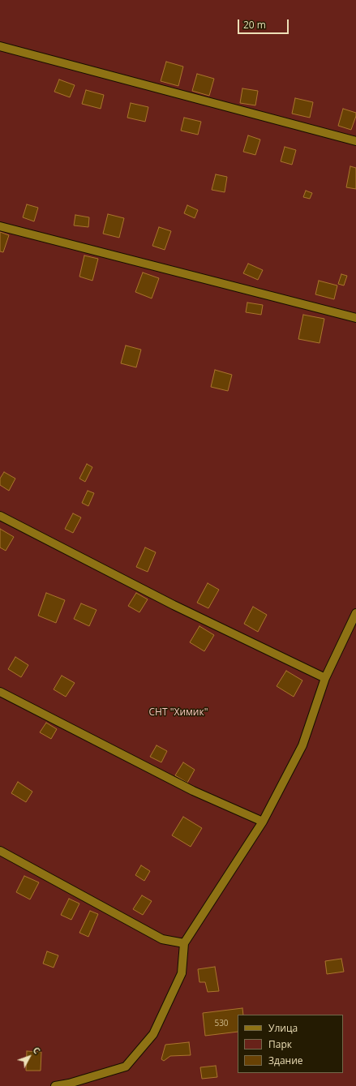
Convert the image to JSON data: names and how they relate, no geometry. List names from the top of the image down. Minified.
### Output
{"parks":["СНТ \"Химик\""],"house_numbers":["530"],"legend":["Улица","Парк","Здание"],"scale_bar":"20 m","north":"top right"}
